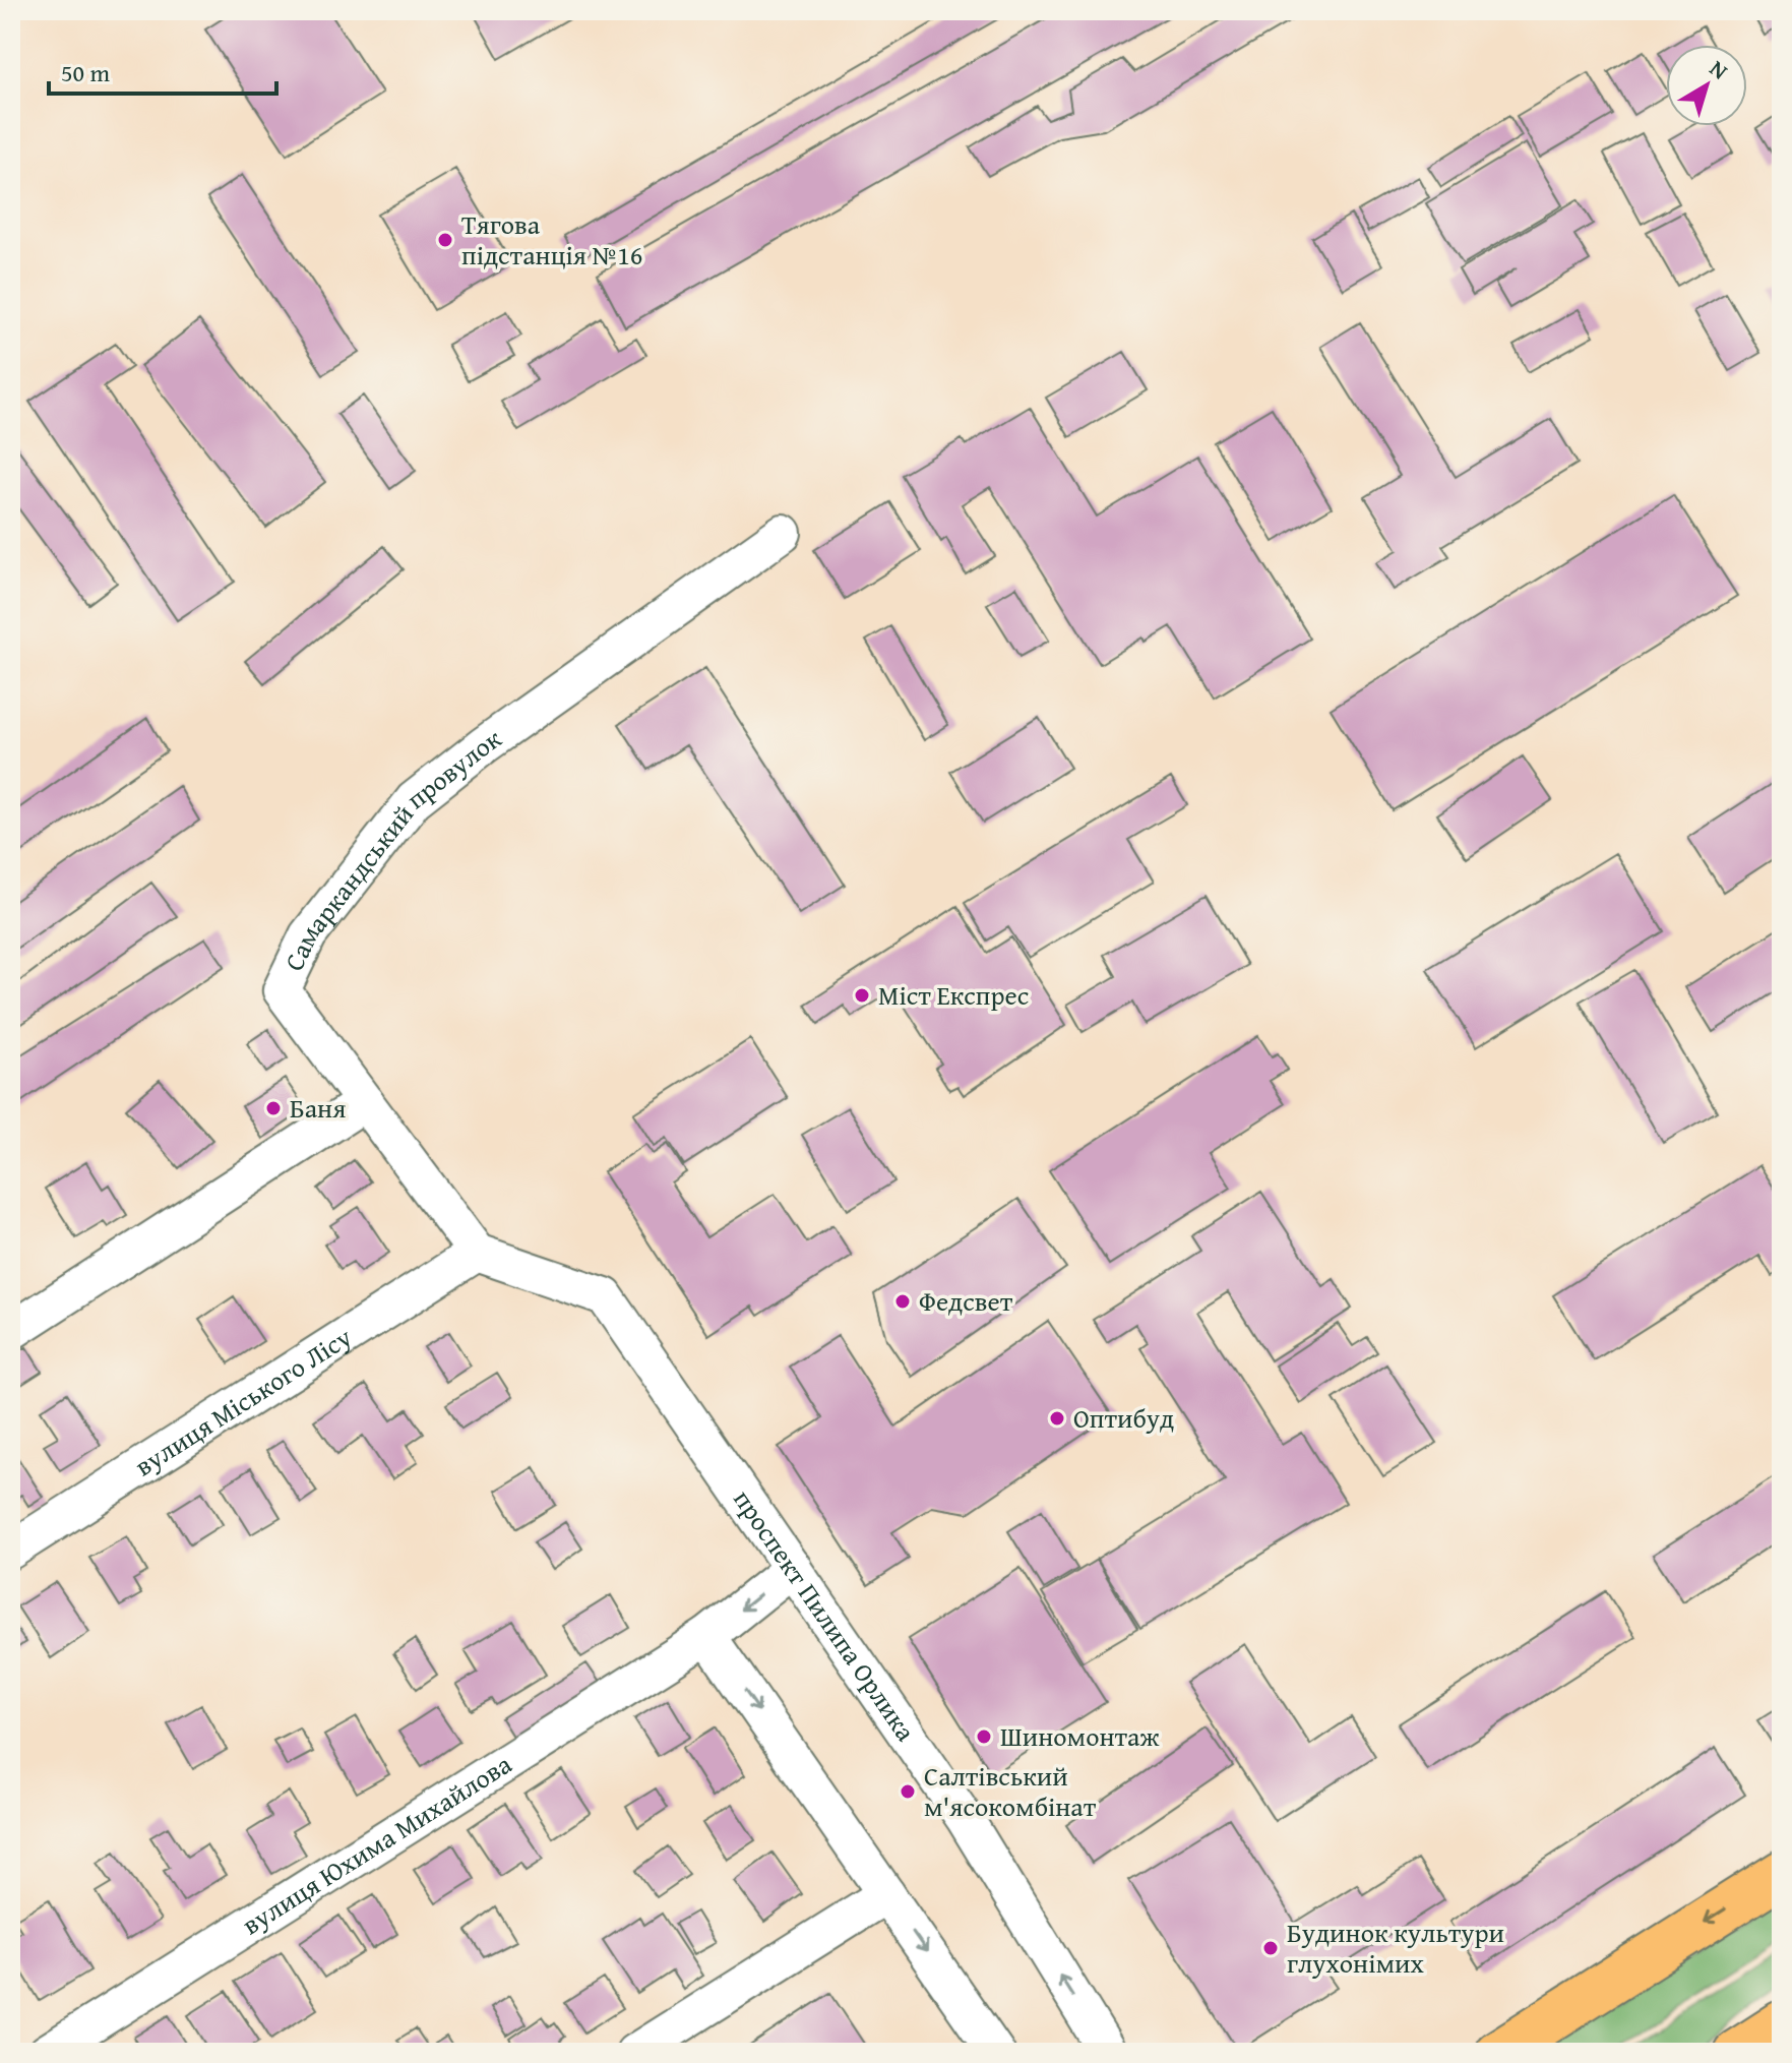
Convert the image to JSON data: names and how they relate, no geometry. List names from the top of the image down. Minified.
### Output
{"streets":{"street":["Самаркандський провулок","вулиця Міського Лісу","проспект Пилипа Орлика","вулиця Юхима Михайлова"]},"crossings":[["Самаркандський провулок","вулиця Міського Лісу"],["Самаркандський провулок","проспект Пилипа Орлика"],["вулиця Міського Лісу","проспект Пилипа Орлика"],["проспект Пилипа Орлика","вулиця Юхима Михайлова"]],"places":["Тягова пiдстанцiя №16","Міст Експрес","Баня","Федсвет","Оптибуд","Шиномонтаж","Салтівський м'ясокомбінат","Будинок культури глухонімих"],"scale_bar":"50 m","north":"top right"}
